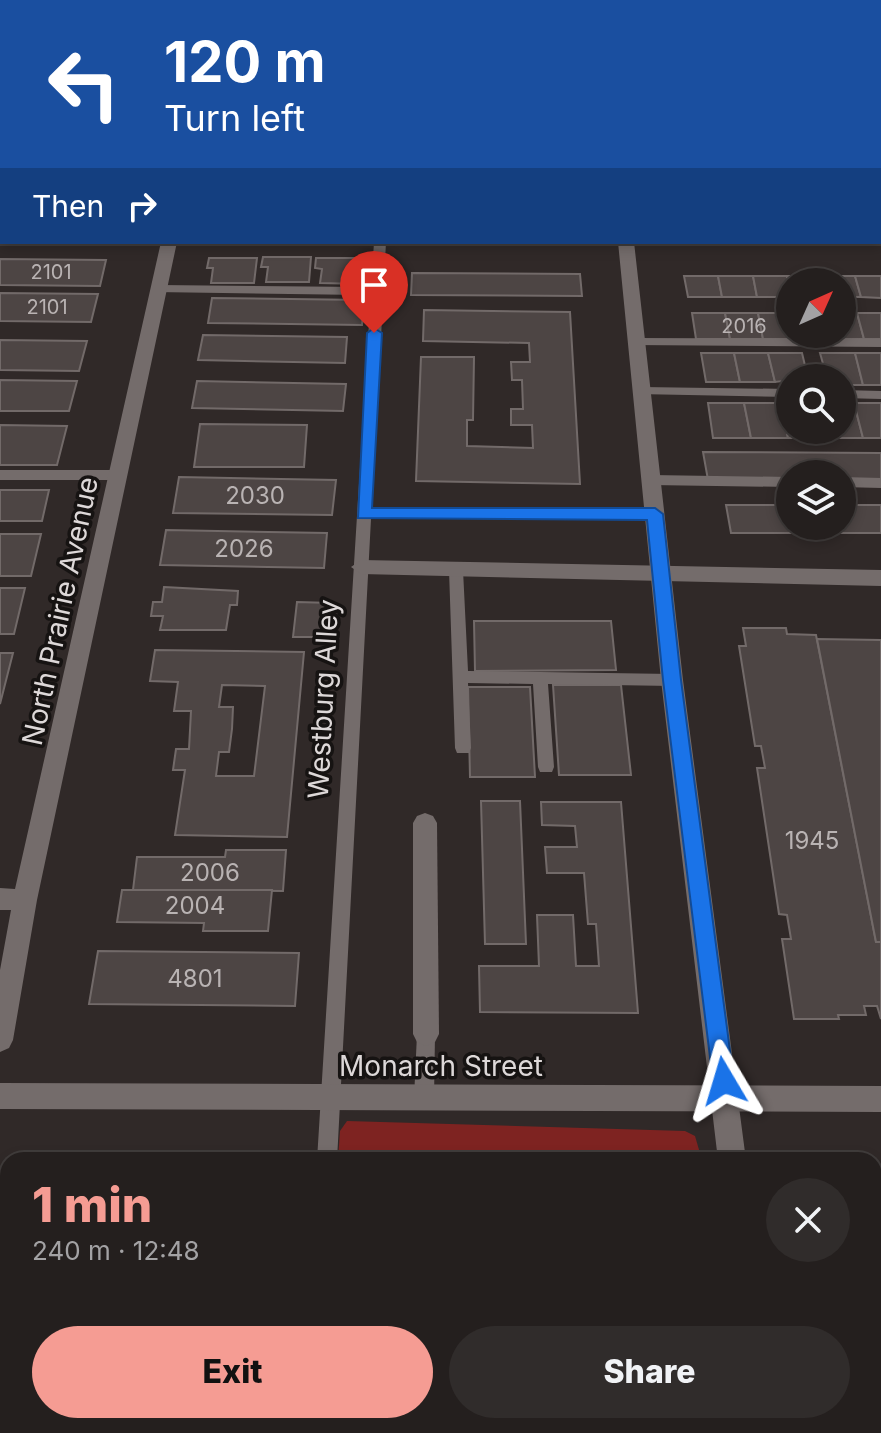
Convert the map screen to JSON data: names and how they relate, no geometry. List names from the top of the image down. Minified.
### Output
{"streets":{"street":["North Prairie Avenue","Monarch Street"],"lane":["Westburg Alley"]},"crossings":[["Westburg Alley","Monarch Street"]],"house_numbers":["2101","2101","2016","2030","2026","1945","2006","2004","4801"],"north":"top right","page":{"turn":["120 m","Turn left"],"then":"Then","heading":["1 min","240 m · 12:48"],"buttons":["Exit","Share"]}}
